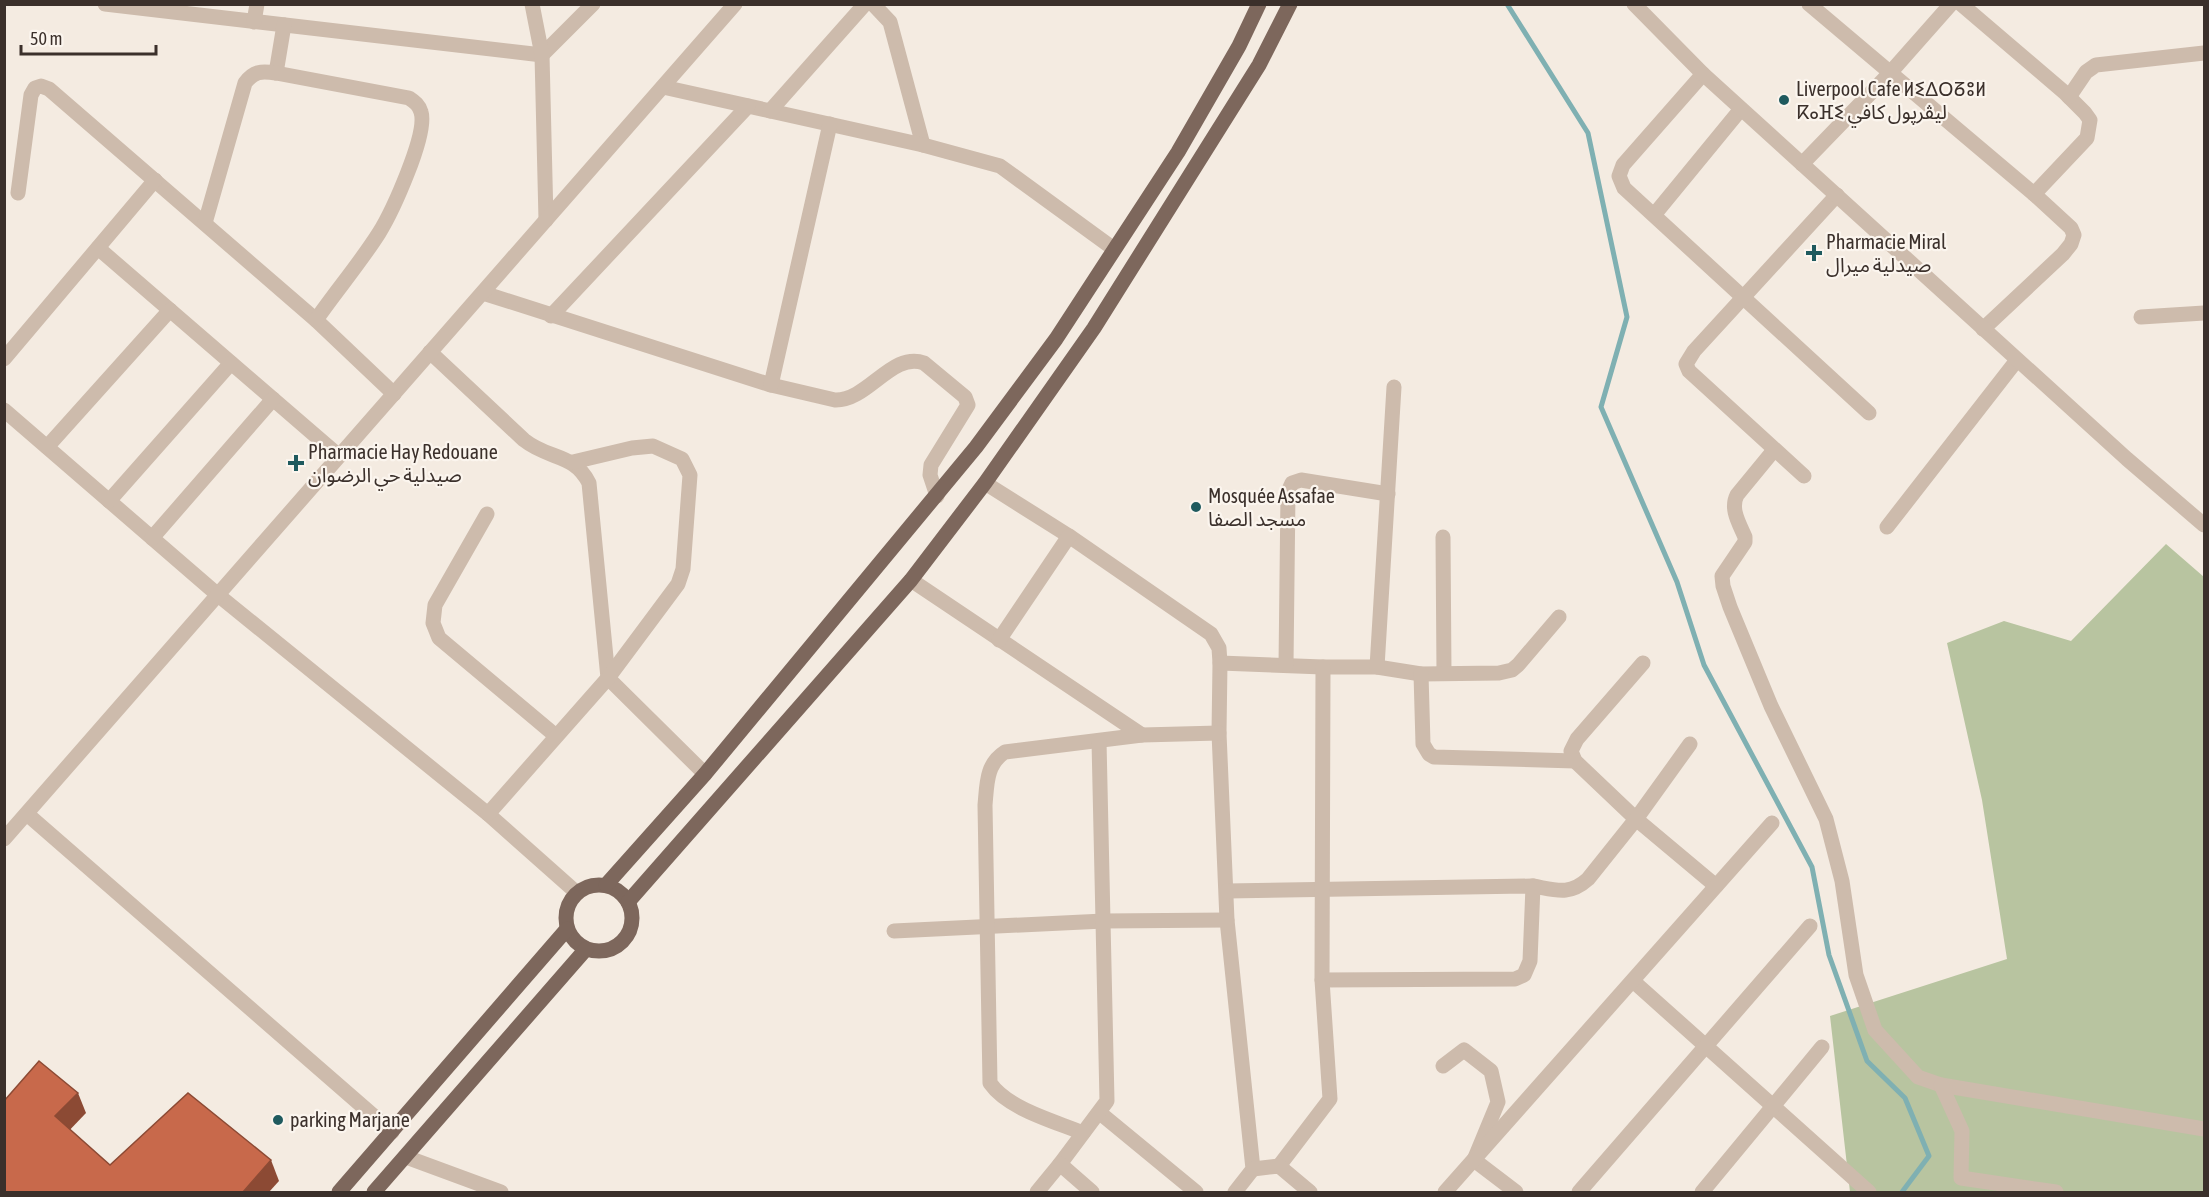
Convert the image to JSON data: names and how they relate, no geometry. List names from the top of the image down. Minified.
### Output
{"places":{"other":["Liverpool Cafe ⵍⵉⵠⵔⵒⵓⵍ ⴽⴰⴼⵉ ليڤرپول كافي","Mosquée Assafae مسجد الصفا","parking Marjane"],"health":["Pharmacie Miral صيدلية ميرال","Pharmacie Hay Redouane صيدلية حي الرضوان"]},"scale_bar":"50 m"}
